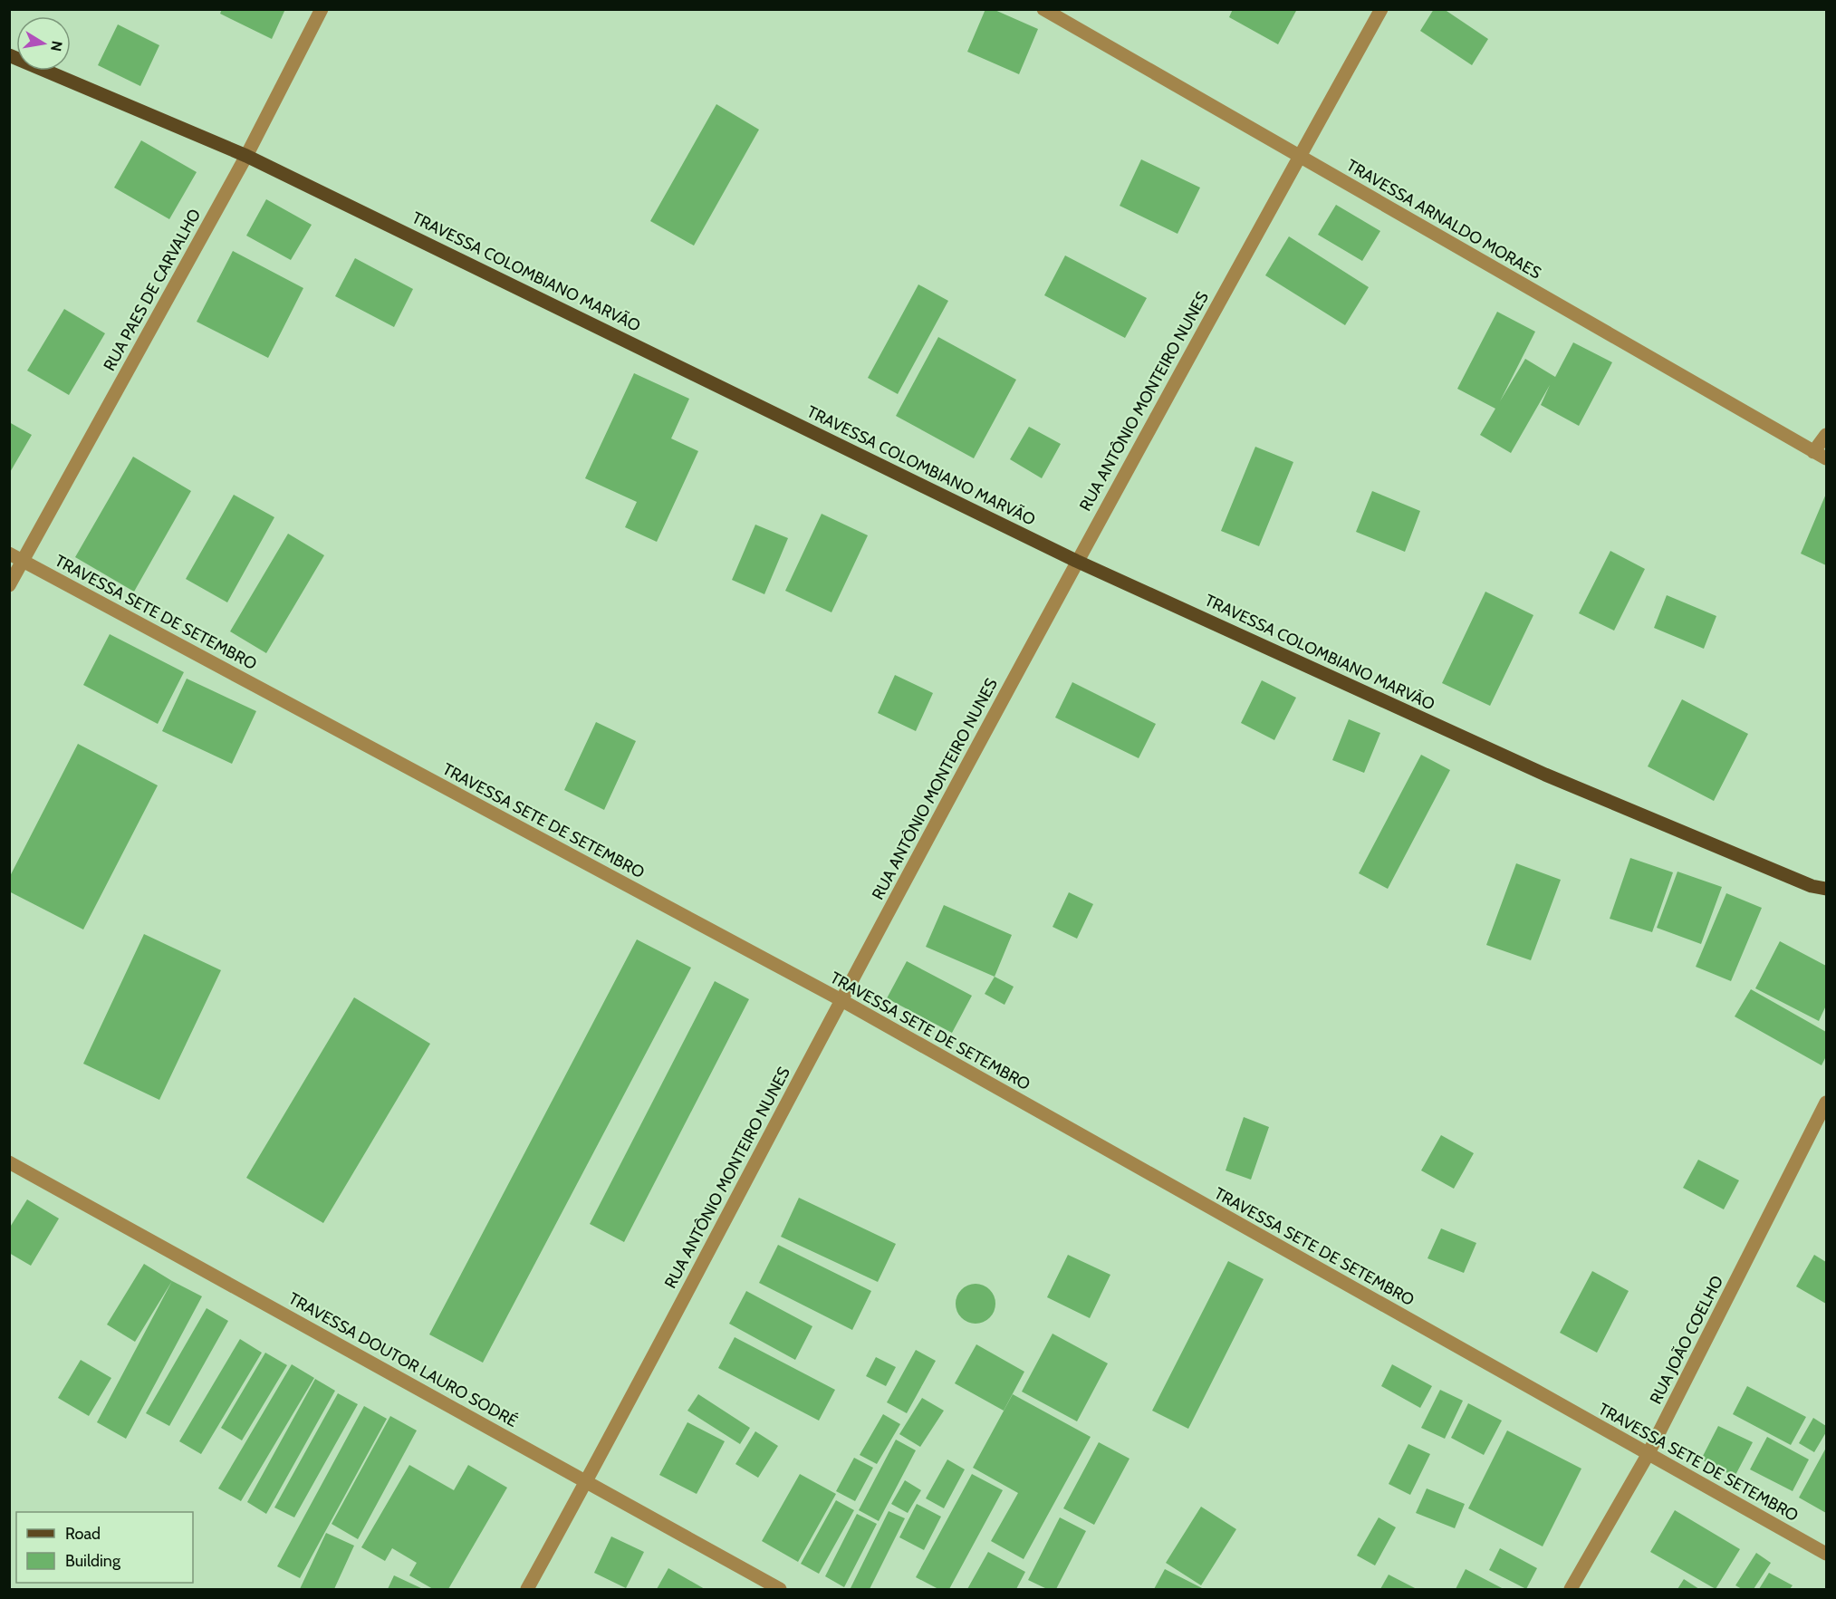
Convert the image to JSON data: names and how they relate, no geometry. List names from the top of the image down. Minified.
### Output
{"streets":{"main road":["TRAVESSA COLOMBIANO MARVÃO"],"street":["TRAVESSA ARNALDO MORAES","RUA PAES DE CARVALHO","RUA ANTÔNIO MONTEIRO NUNES","TRAVESSA SETE DE SETEMBRO","RUA JOÃO COELHO","TRAVESSA DOUTOR LAURO SODRÉ"]},"crossings":[["TRAVESSA ARNALDO MORAES","RUA ANTÔNIO MONTEIRO NUNES"],["TRAVESSA COLOMBIANO MARVÃO","RUA PAES DE CARVALHO"],["TRAVESSA COLOMBIANO MARVÃO","RUA ANTÔNIO MONTEIRO NUNES"],["RUA PAES DE CARVALHO","TRAVESSA SETE DE SETEMBRO"],["RUA ANTÔNIO MONTEIRO NUNES","TRAVESSA SETE DE SETEMBRO"],["RUA ANTÔNIO MONTEIRO NUNES","TRAVESSA DOUTOR LAURO SODRÉ"],["TRAVESSA SETE DE SETEMBRO","RUA JOÃO COELHO"]],"legend":["Road","Building"],"north":"right"}
